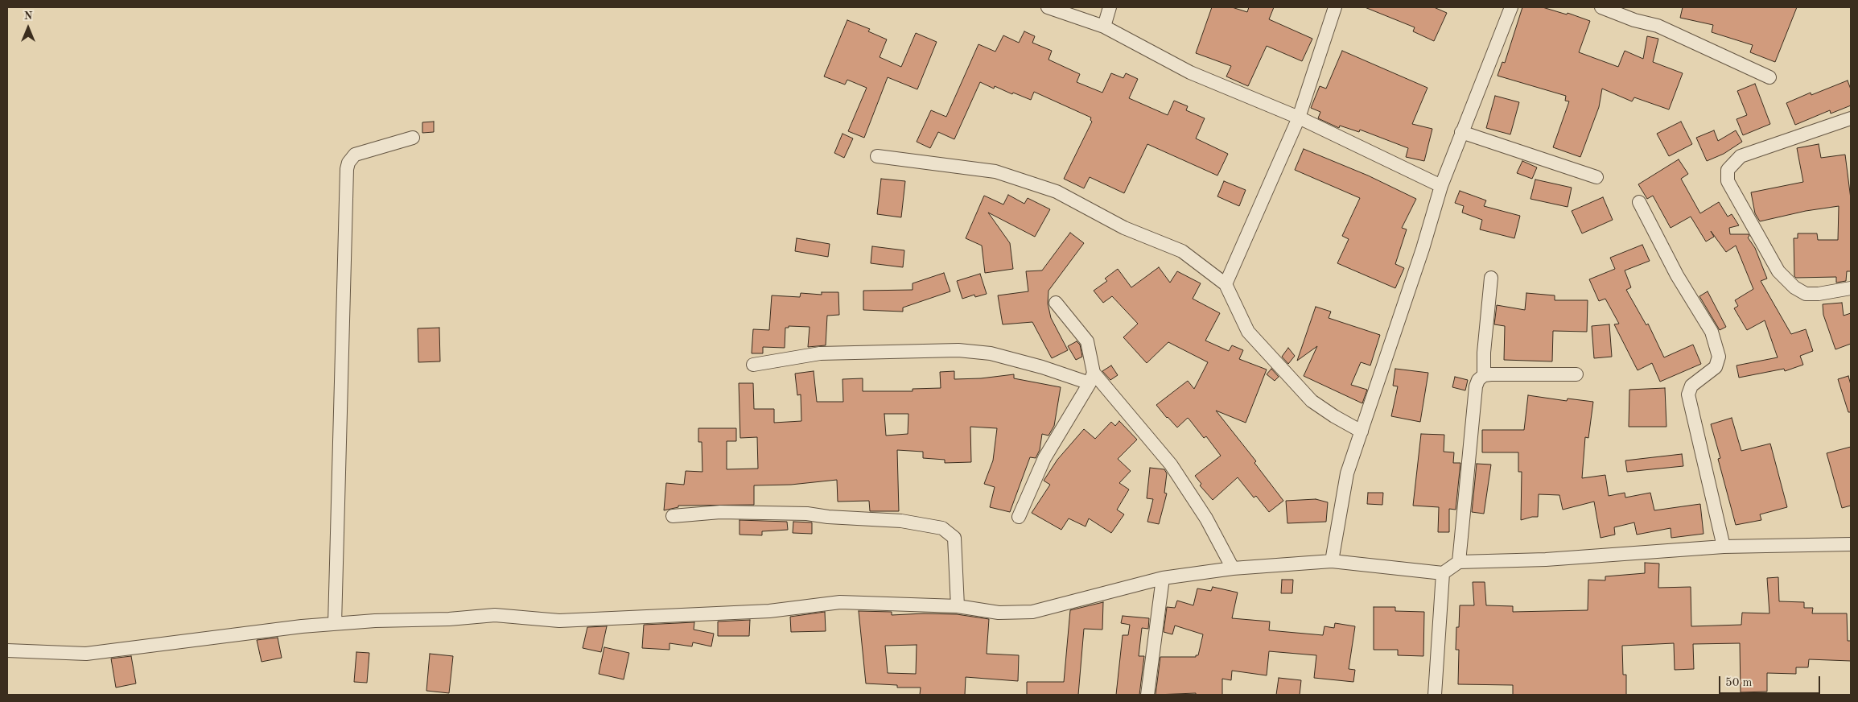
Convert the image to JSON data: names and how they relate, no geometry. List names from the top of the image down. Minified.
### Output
{"scale_bar":"50 m","north":"top"}
